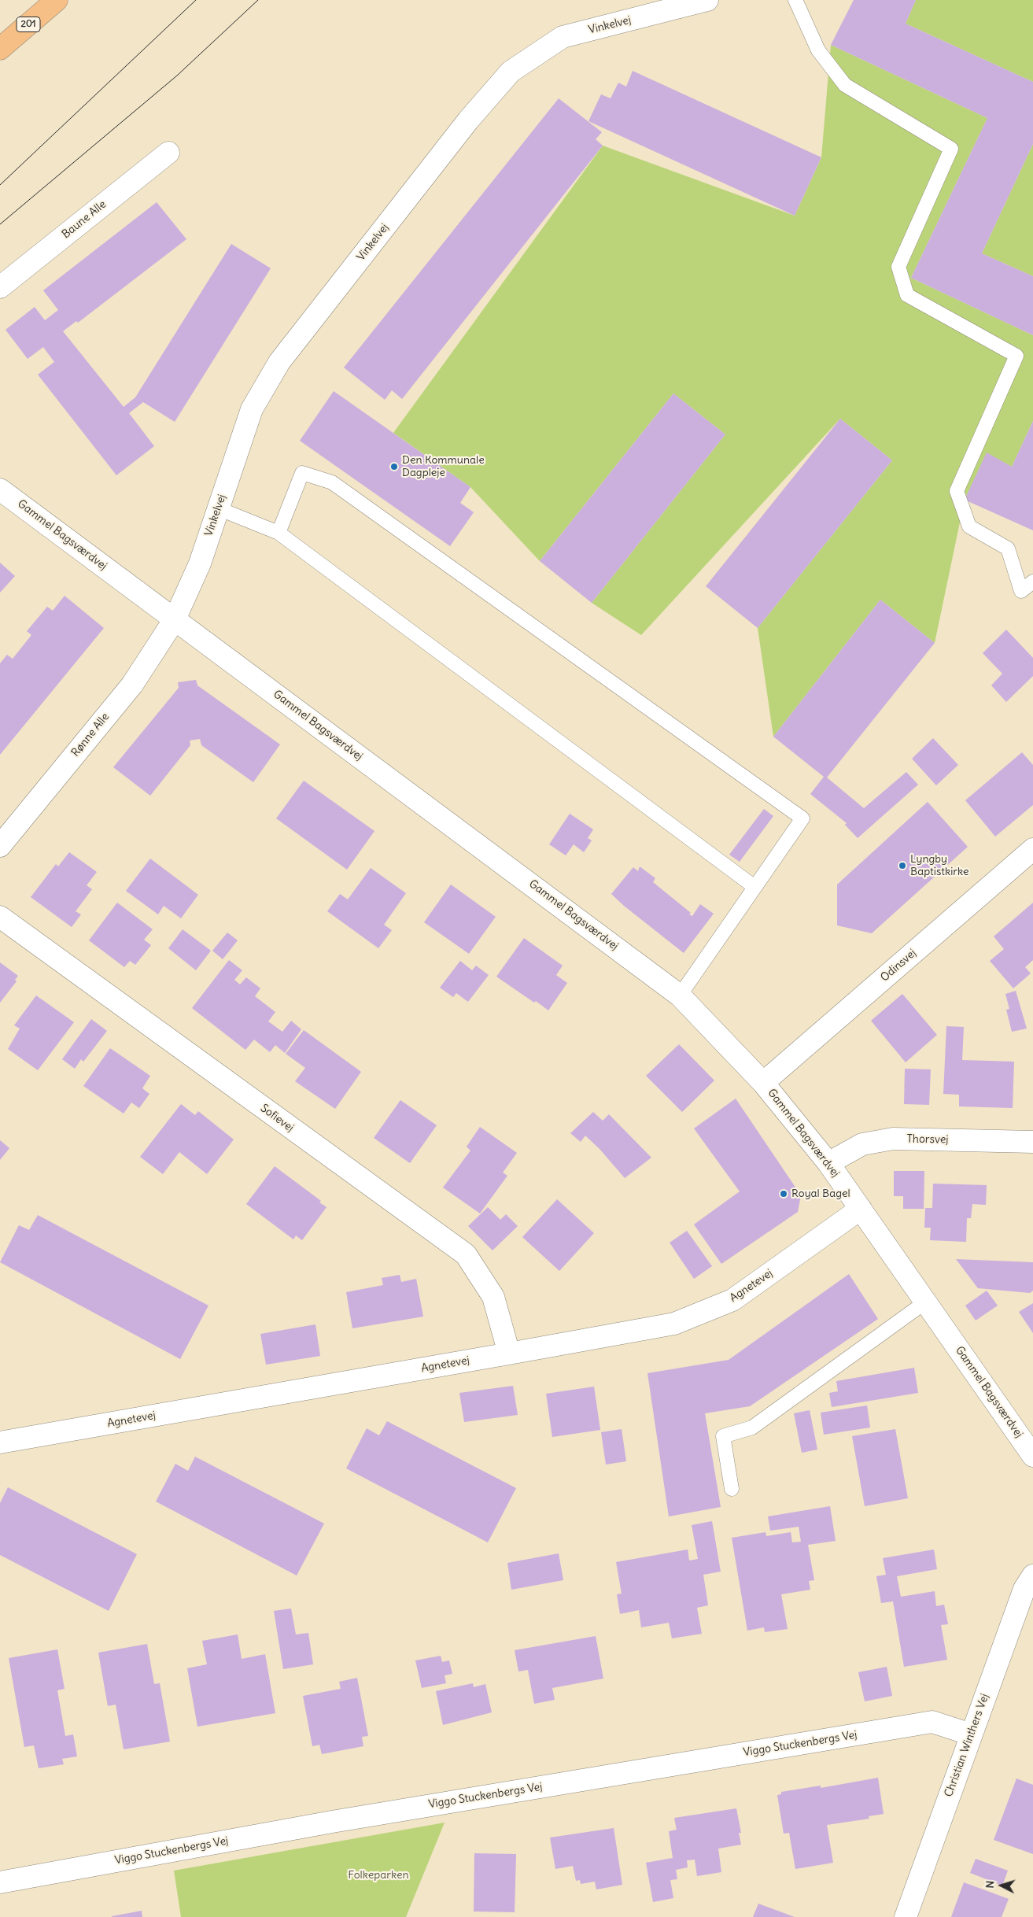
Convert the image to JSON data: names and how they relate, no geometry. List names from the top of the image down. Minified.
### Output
{"streets":{"highway":["201"],"street":["Vinkelvej","Baune Alle","Gammel Bagsværdvej","Rønne Alle","Odinsvej","Sofievej","Thorsvej","Agnetevej","Viggo Stuckenbergs Vej","Christian Winthers Vej"]},"crossings":[["Vinkelvej","Gammel Bagsværdvej"],["Vinkelvej","Rønne Alle"],["Gammel Bagsværdvej","Rønne Alle"],["Gammel Bagsværdvej","Odinsvej"],["Gammel Bagsværdvej","Thorsvej"],["Gammel Bagsværdvej","Agnetevej"],["Sofievej","Agnetevej"],["Viggo Stuckenbergs Vej","Christian Winthers Vej"]],"parks":["Folkeparken"],"places":["Den Kommunale Dagpleje","Lyngby Baptistkirke","Royal Bagel"],"north":"left"}
